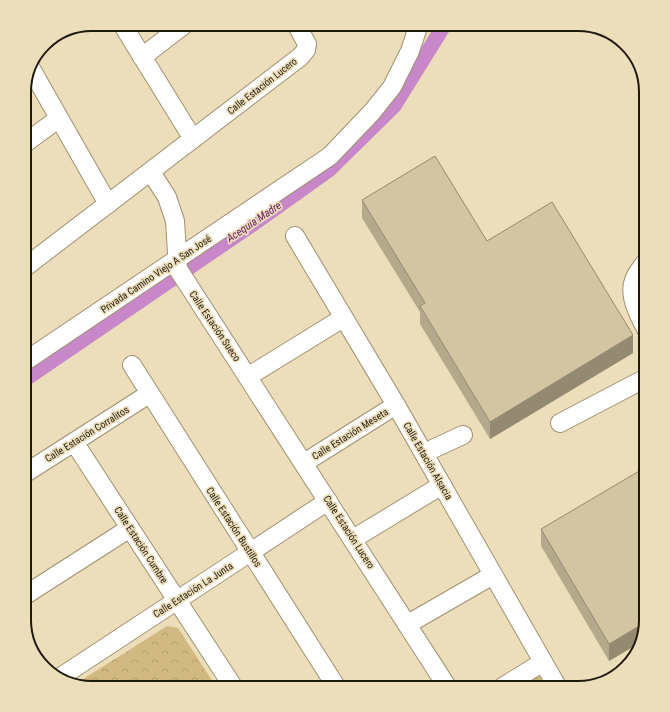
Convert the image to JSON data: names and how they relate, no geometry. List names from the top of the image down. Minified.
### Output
{"streets":{"street":["Calle Estación Lucero","Privada Camino Viejo A San José","Calle Estación Sueco","Calle Estación Corralitos","Calle Estación Meseta","Calle Estación Alsacia","Calle Estación Bustillos","Calle Estación Cumbre","Calle Estación La Junta"]},"crossings":[["Calle Estación Lucero","Calle Estación Sueco"],["Calle Estación Lucero","Calle Estación Meseta"],["Calle Estación Lucero","Calle Estación La Junta"],["Privada Camino Viejo A San José","Calle Estación Sueco"],["Calle Estación Corralitos","Calle Estación Bustillos"],["Calle Estación Corralitos","Calle Estación Cumbre"],["Calle Estación Meseta","Calle Estación Alsacia"],["Calle Estación Bustillos","Calle Estación La Junta"],["Calle Estación Cumbre","Calle Estación La Junta"]],"water":["Acequia Madre"]}
